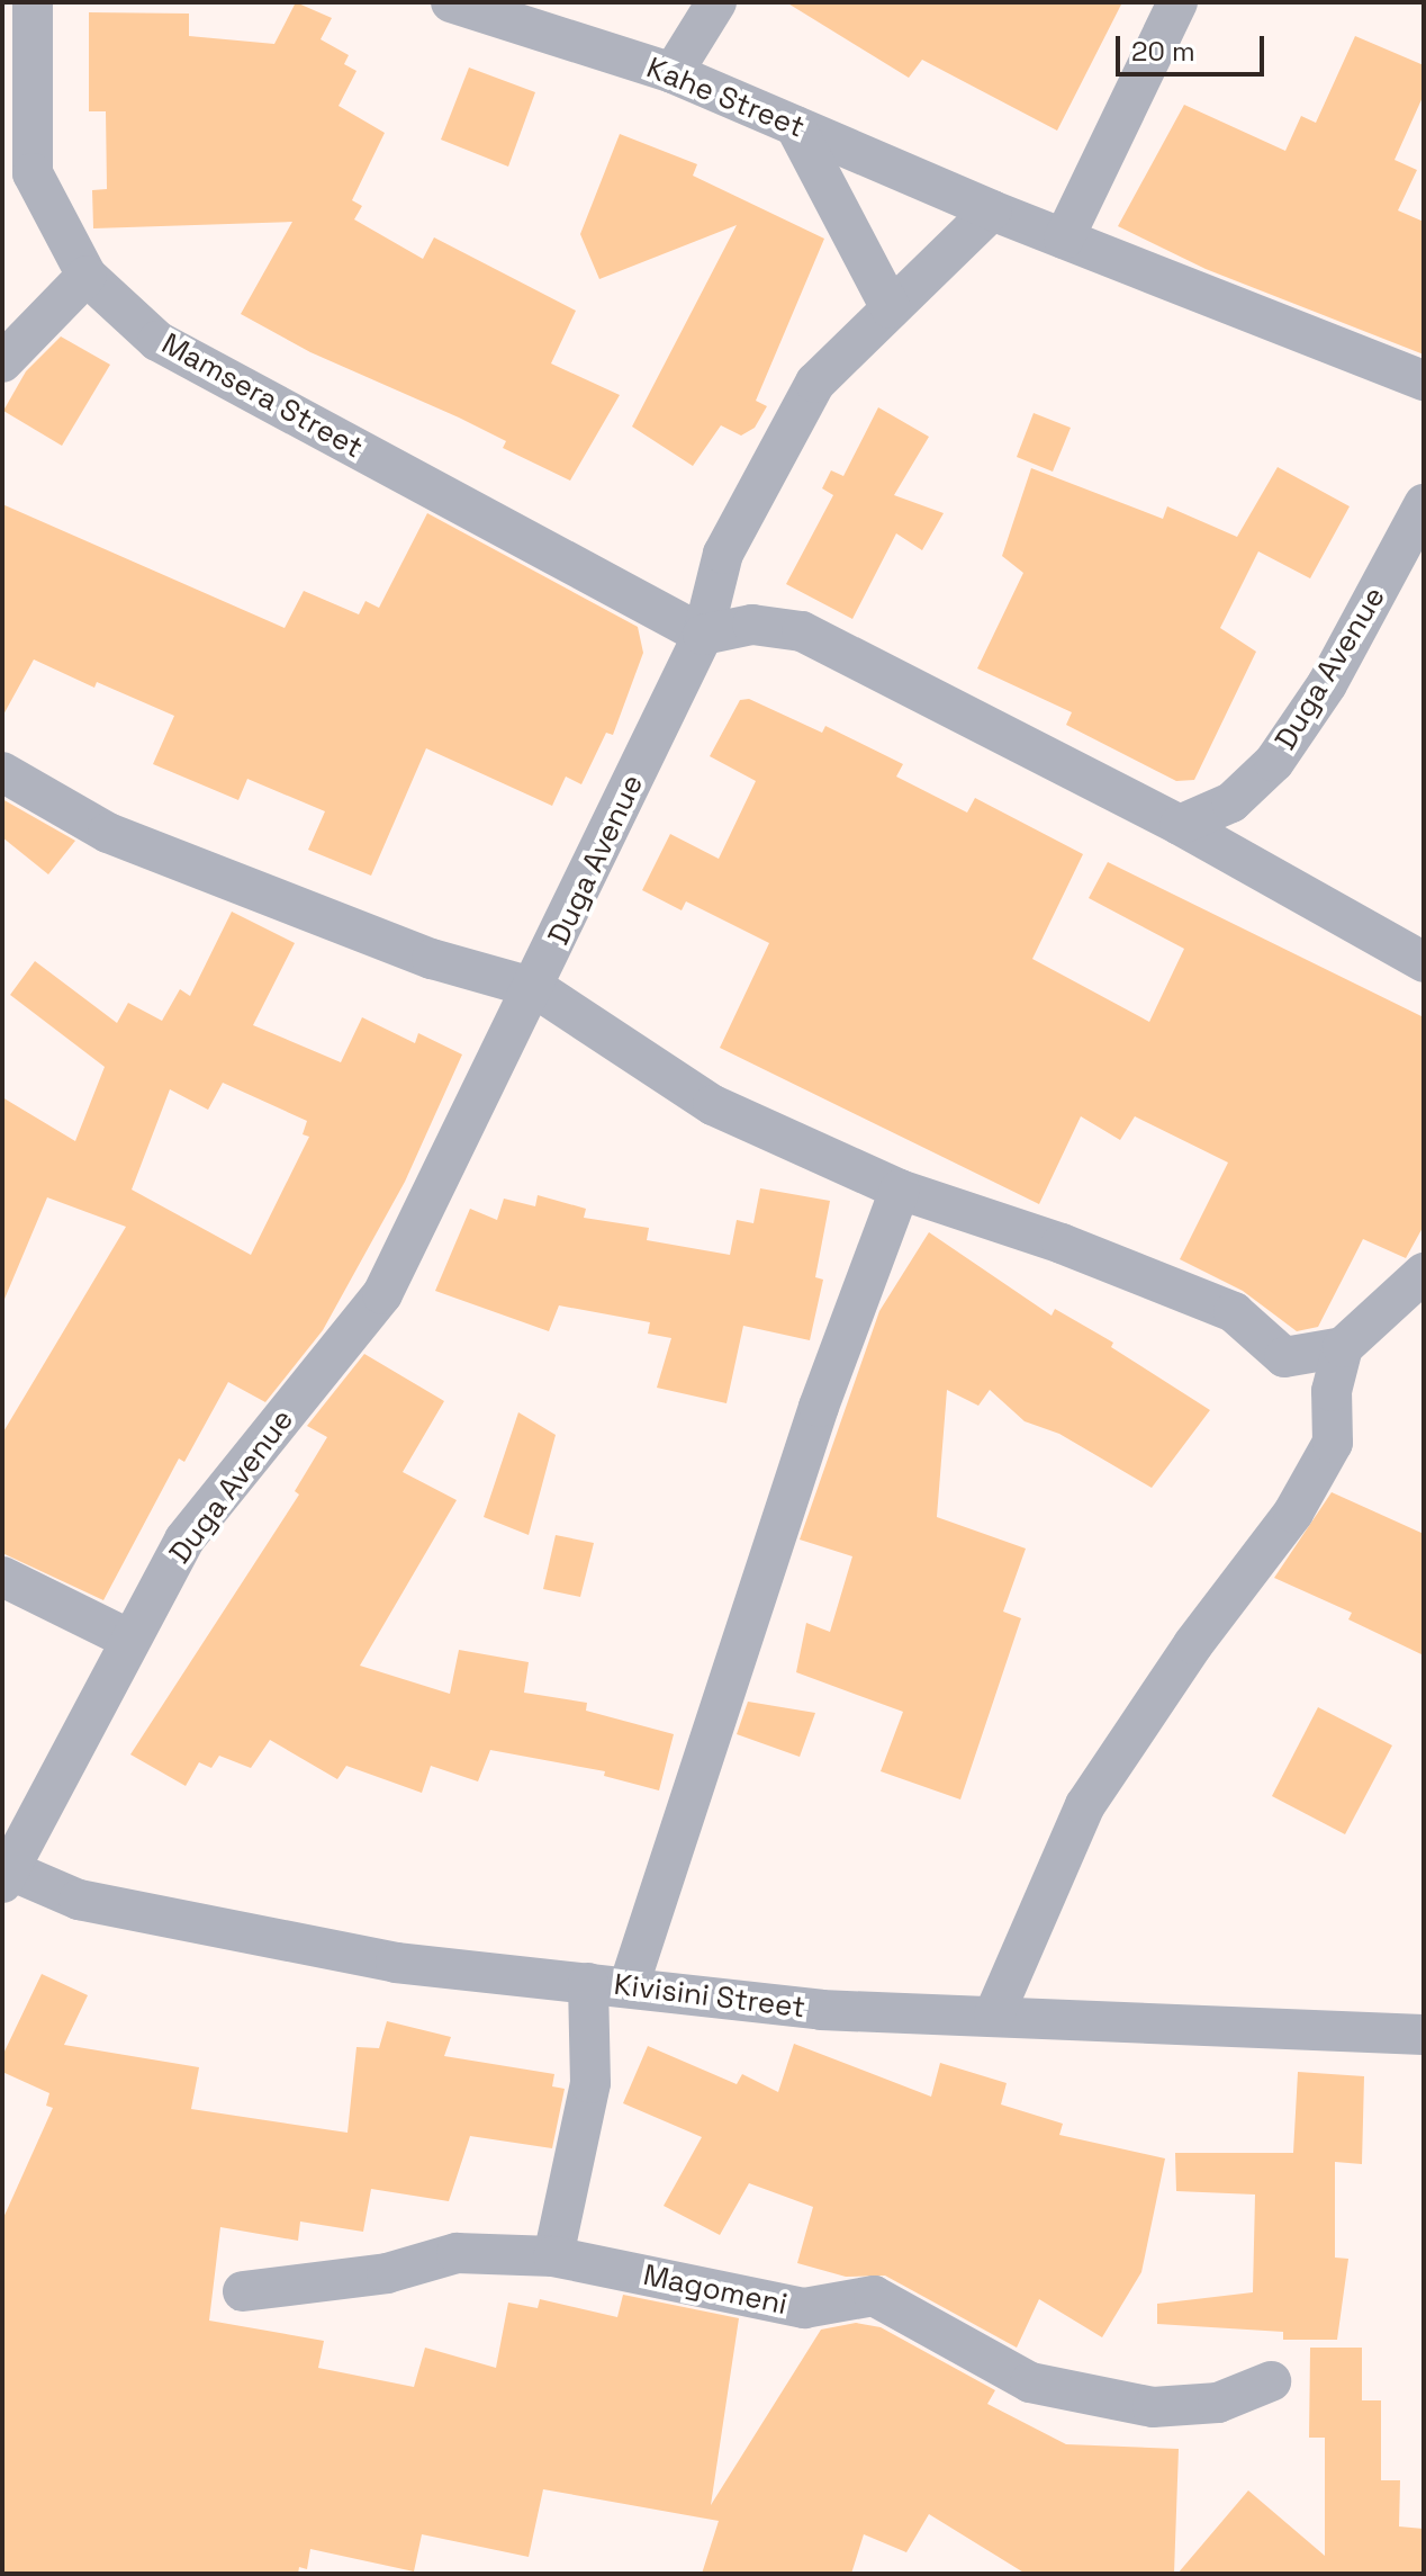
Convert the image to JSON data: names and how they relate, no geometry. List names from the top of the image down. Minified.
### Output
{"streets":{"street":["Kahe Street","Mamsera Street","Duga Avenue","Kivisini Street","Magomeni"]},"crossings":[["Mamsera Street","Duga Avenue"],["Duga Avenue","Kivisini Street"]],"scale_bar":"20 m"}
